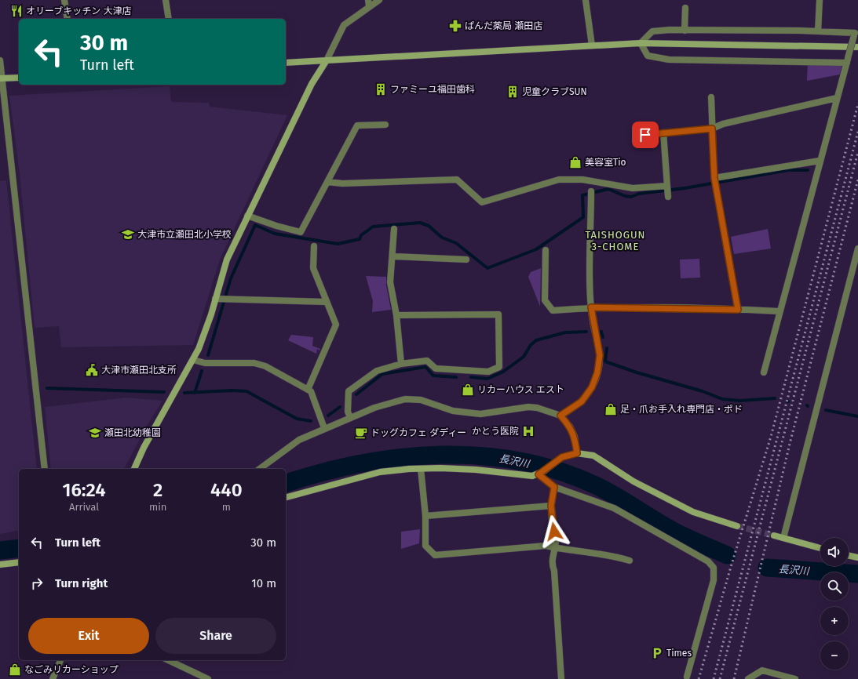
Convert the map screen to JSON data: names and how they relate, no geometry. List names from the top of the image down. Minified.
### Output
{"districts":["TAISHOGUN 3-CHOME"],"water":["長沢川"],"places":{"restaurant":["オリーブキッチン 大津店"],"pharmacy":["ぱんだ薬局 瀬田店"],"building":["ファミーユ福田歯科","児童クラブSUN"],"shop":["美容室Tio","リカーハウス エスト","足・爪お手入れ専門店・ポド","なごみリカーショップ"],"school or university":["大津市立瀬田北小学校","瀬田北幼稚園"],"public building":["大津市瀬田北支所"],"hospital":["かとう医院"],"cafe":["ドッグカフェ ダディー"],"parking":["Times"]},"page":{"turn":["30 m","Turn left"],"eta":["16:24","Arrival","2","min","440","m"],"list":[{"name":"Turn left","value":"30 m"},{"name":"Turn right","value":"10 m"}],"map_buttons":["+","−"],"buttons":["Exit","Share"]}}
